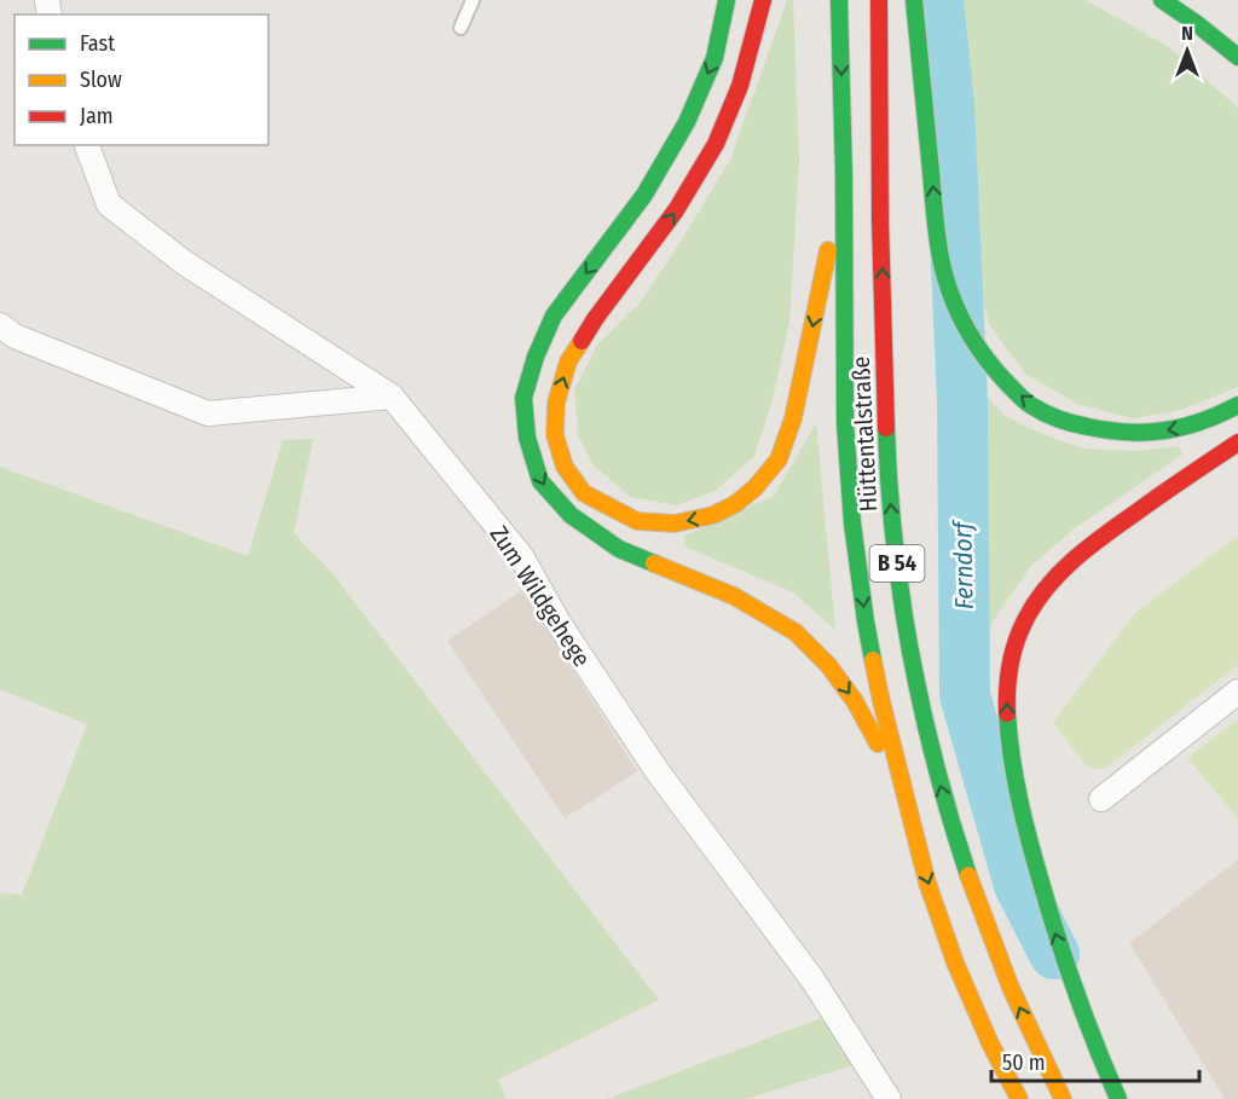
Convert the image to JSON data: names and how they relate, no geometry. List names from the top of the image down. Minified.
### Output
{"streets":{"main road":["Hüttentalstraße","B 54"],"street":["Zum Wildgehege"]},"water":["Ferndorf"],"legend":["Fast","Slow","Jam"],"scale_bar":"50 m","north":"top"}
